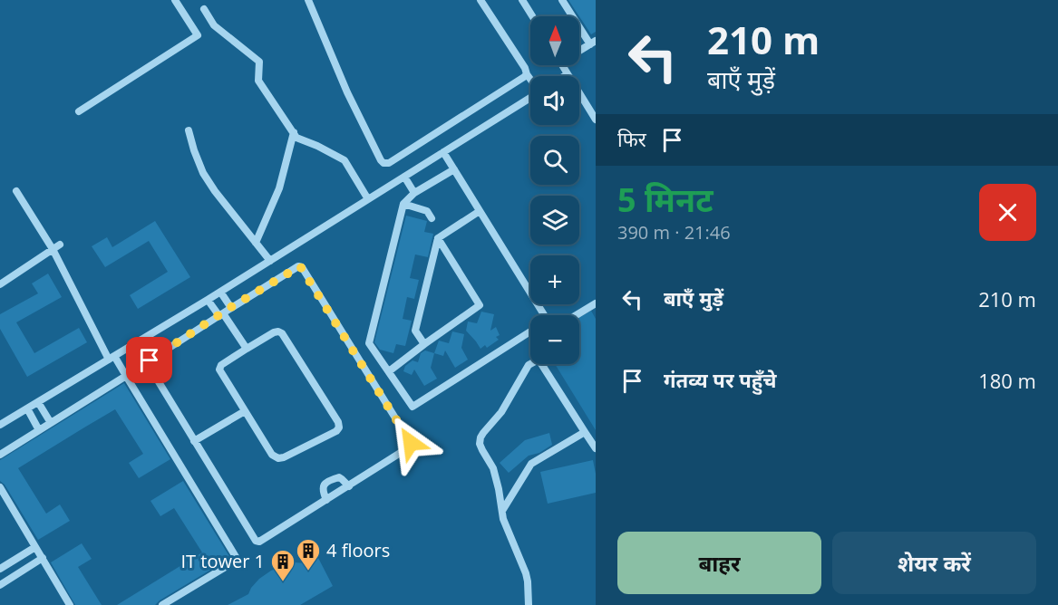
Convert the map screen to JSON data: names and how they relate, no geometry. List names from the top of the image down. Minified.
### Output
{"places":{"building":["4 floors","IT tower 1"]},"north":"top","page":{"turn":["210 m","बाएँ मुड़ें"],"map_buttons":["+","−"],"then":"फिर","heading":["5 मिनट","390 m · 21:46"],"list":[{"name":"बाएँ मुड़ें","value":"210 m"},{"name":"गंतव्य पर पहुँचे","value":"180 m"}],"buttons":["बाहर","शेयर करें"]}}
